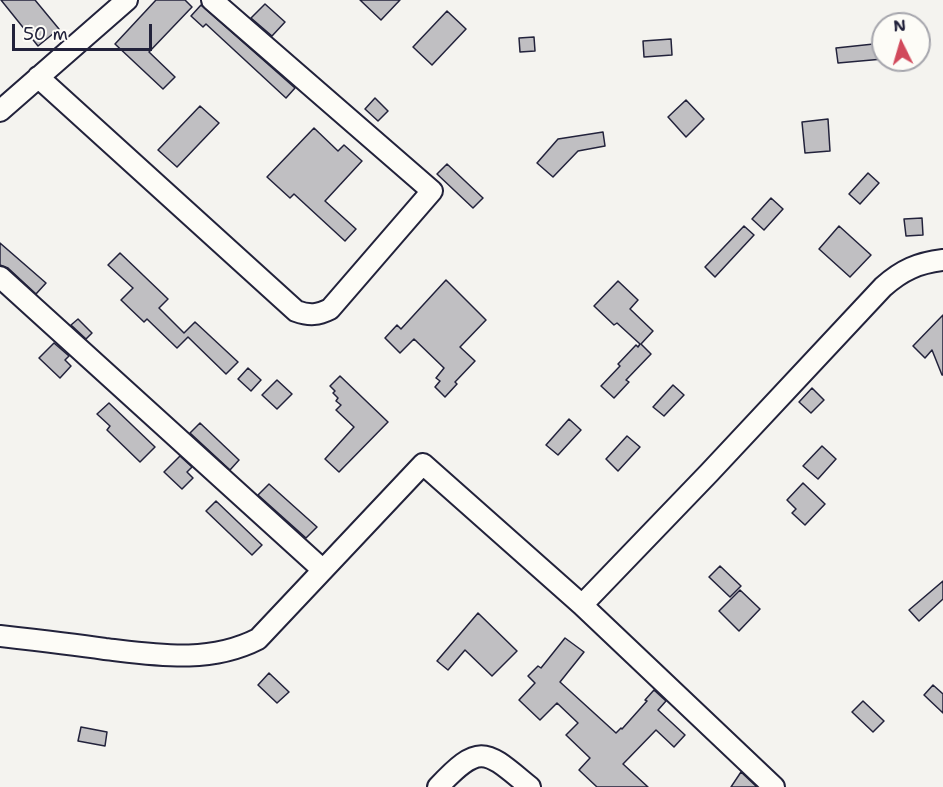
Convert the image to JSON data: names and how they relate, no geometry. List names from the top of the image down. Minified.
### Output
{"scale_bar":"50 m","north":"top"}
